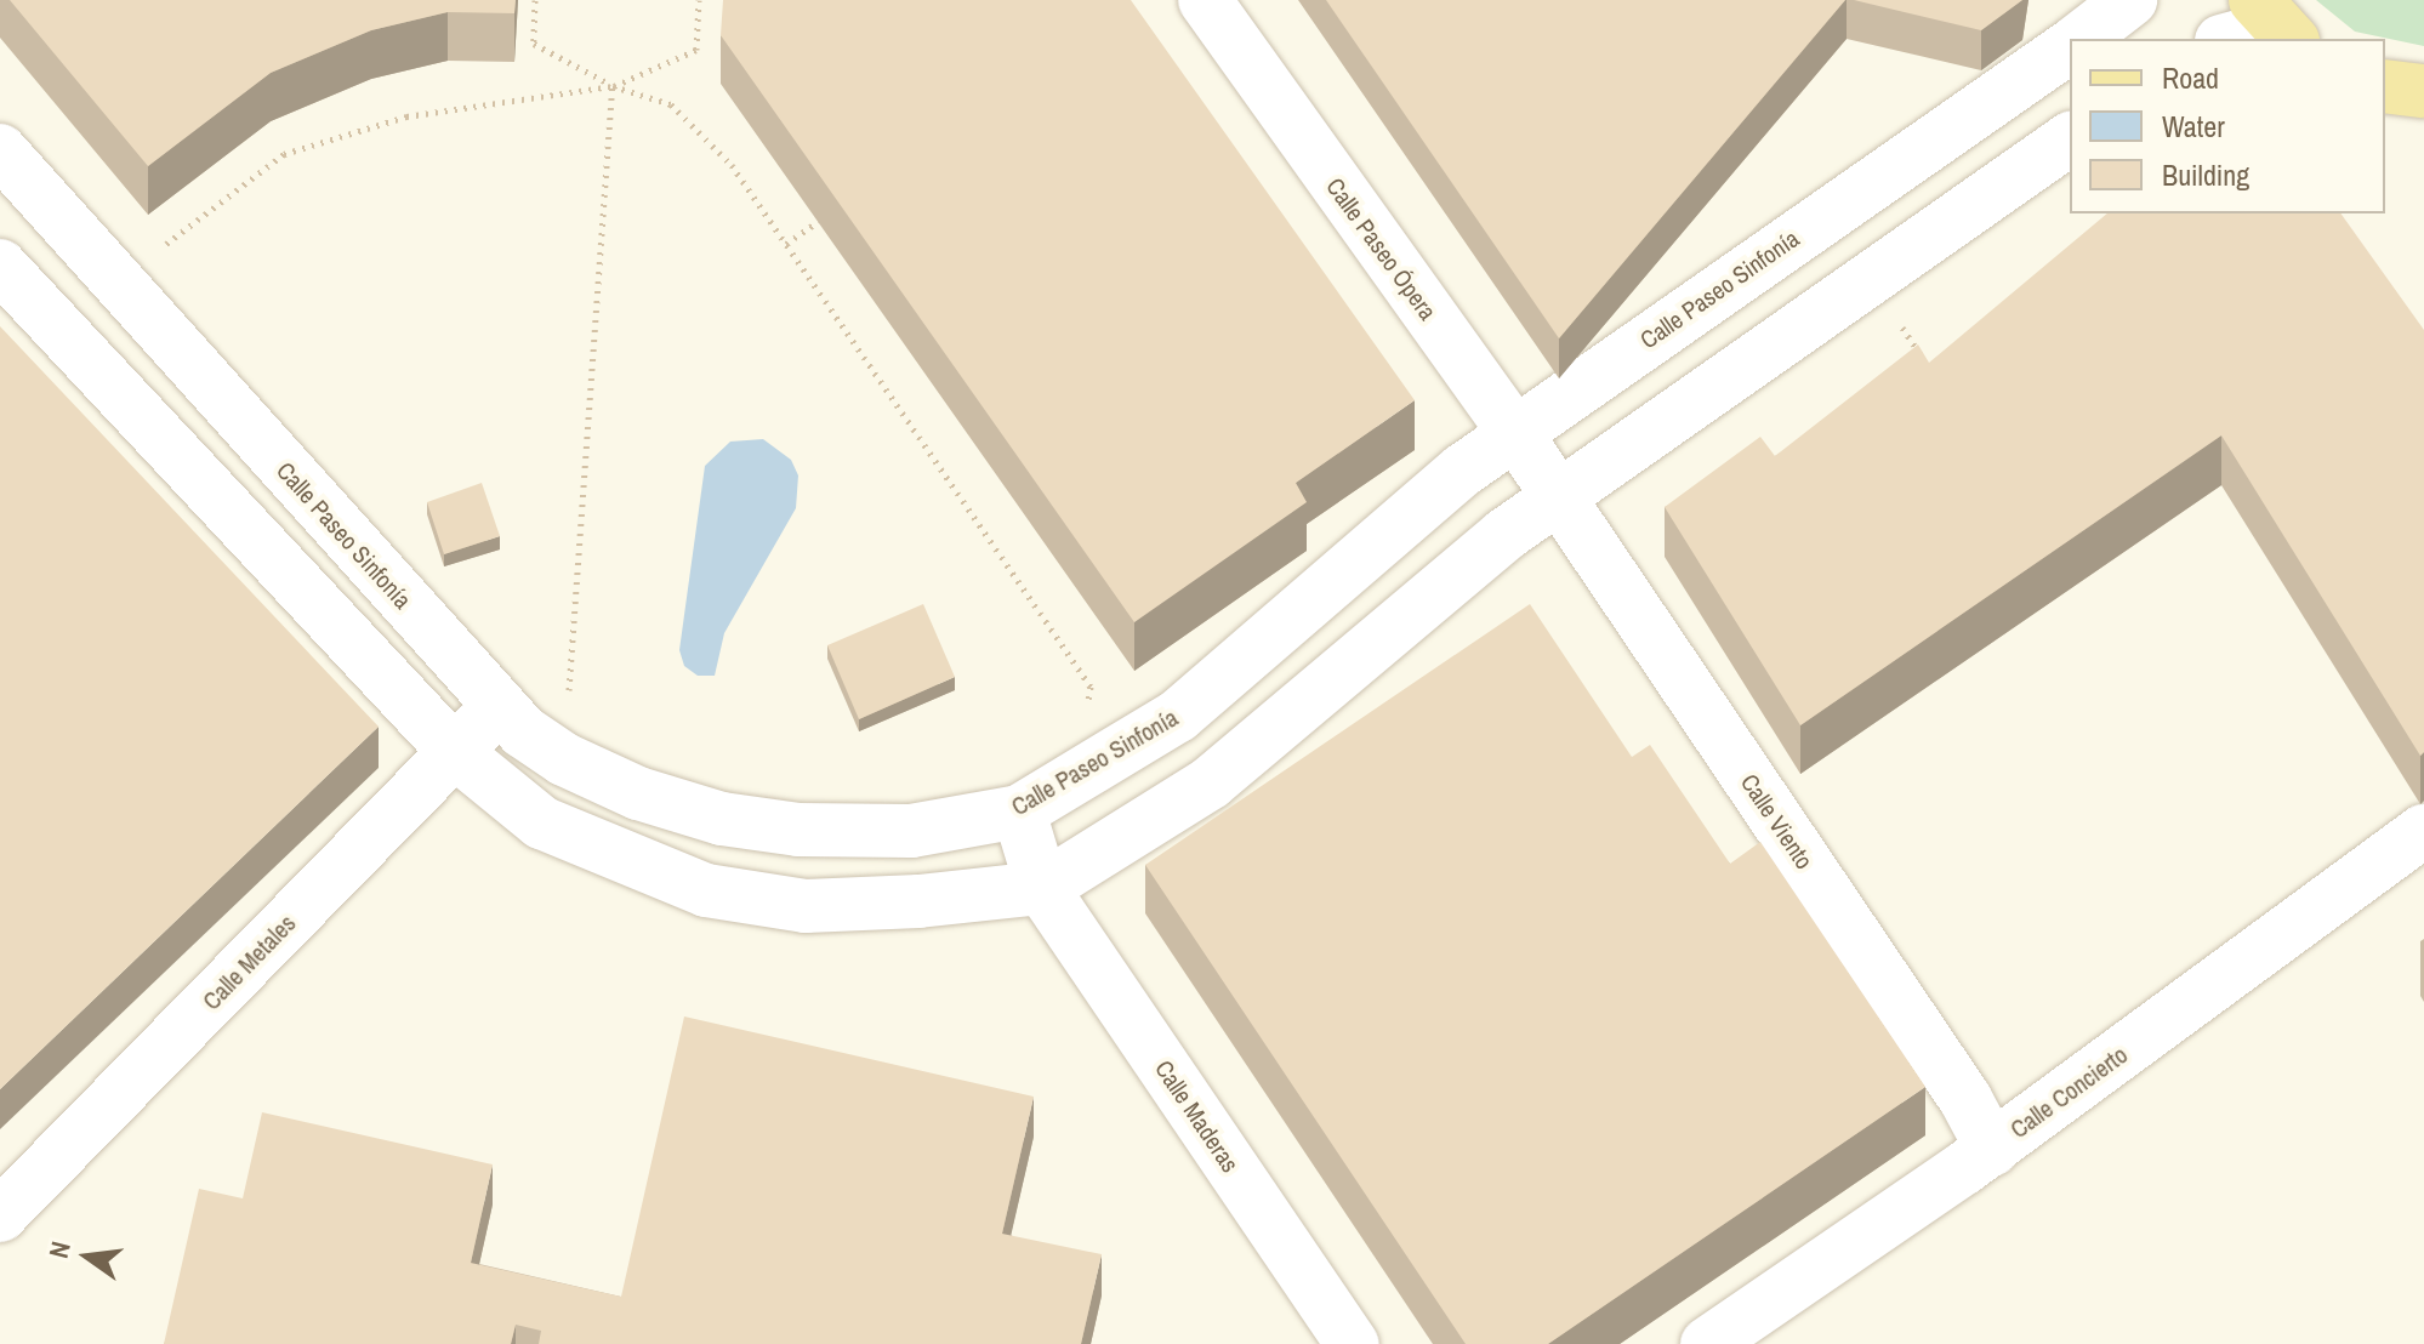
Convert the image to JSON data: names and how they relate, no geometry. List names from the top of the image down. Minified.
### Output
{"streets":{"street":["Calle Paseo Ópera","Calle Paseo Sinfonía","Calle Viento","Calle Metales","Calle Concierto","Calle Maderas"]},"crossings":[["Calle Paseo Ópera","Calle Paseo Sinfonía"],["Calle Paseo Ópera","Calle Viento"],["Calle Paseo Sinfonía","Calle Metales"],["Calle Paseo Sinfonía","Calle Maderas"],["Calle Viento","Calle Concierto"]],"legend":["Road","Water","Building"],"north":"left"}
